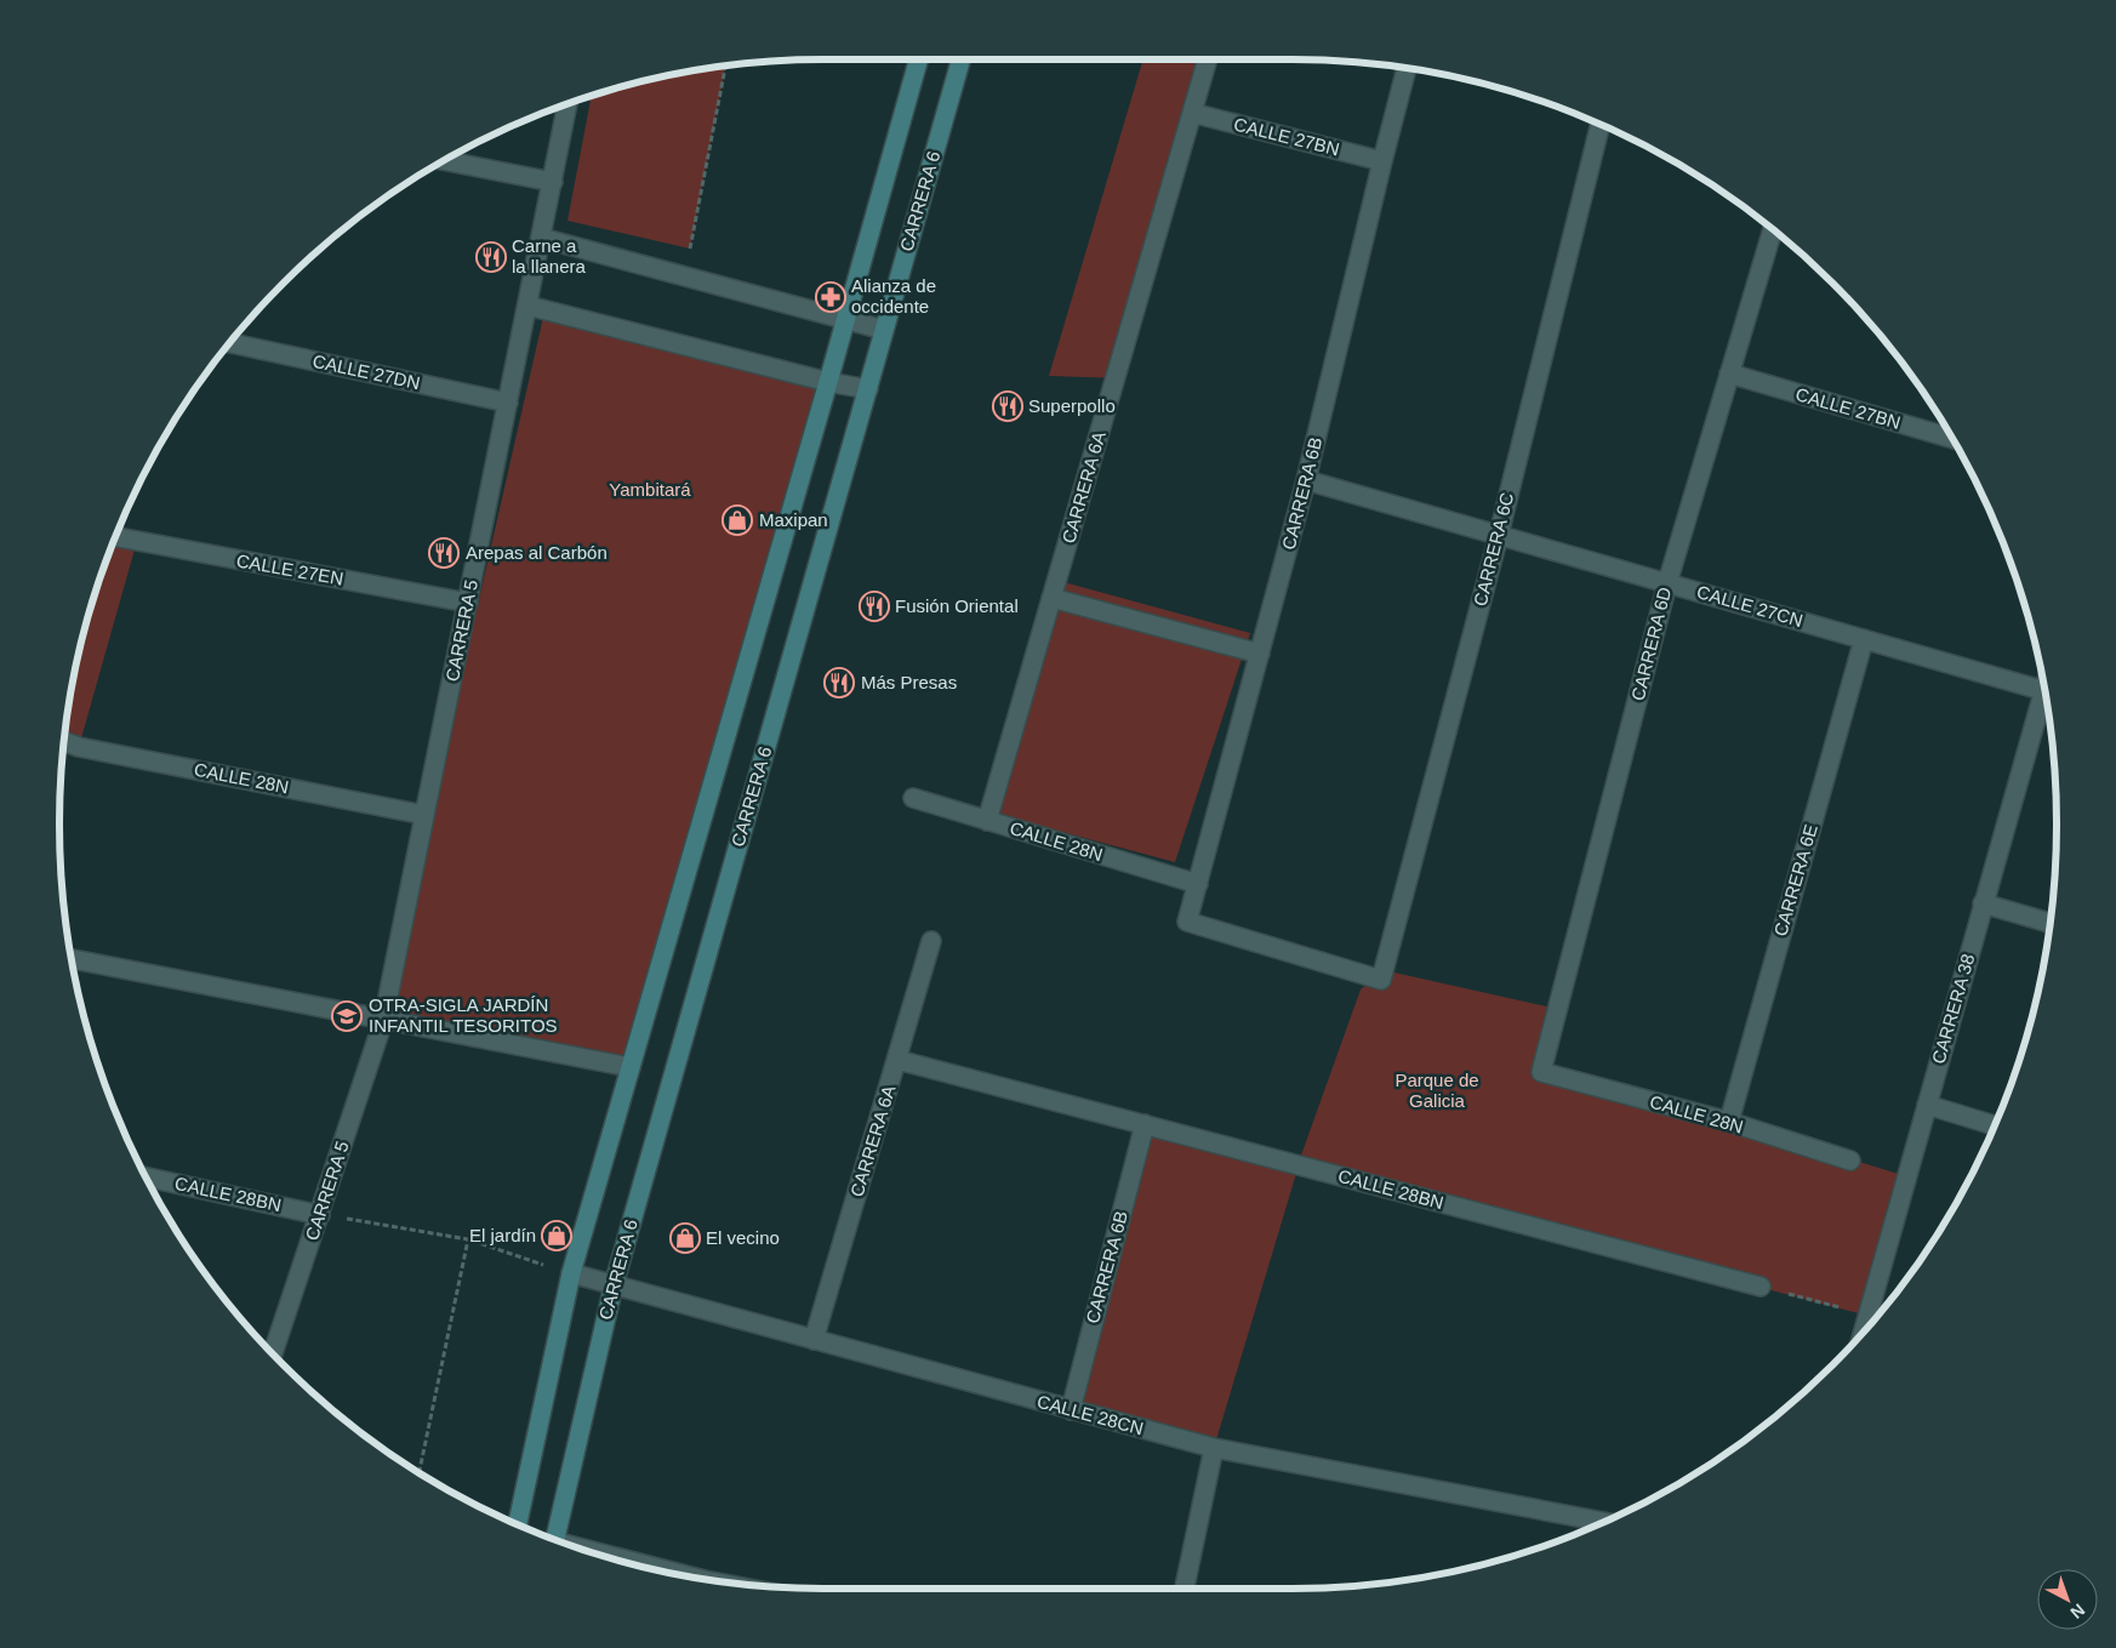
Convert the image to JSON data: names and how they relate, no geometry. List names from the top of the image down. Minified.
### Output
{"streets":{"main road":["CARRERA 6"],"street":["CALLE 27BN","CALLE 27DN","CARRERA 6A","CARRERA 6B","CARRERA 6C","CALLE 27EN","CALLE 27CN","CARRERA 5","CARRERA 6D","CALLE 28N","CARRERA 6E","CARRERA 38","CALLE 28BN","CALLE 28CN"]},"crossings":[["CALLE 27BN","CARRERA 6A"],["CALLE 27BN","CARRERA 6B"],["CALLE 27BN","CARRERA 6D"],["CARRERA 6","CALLE 28CN"],["CALLE 27DN","CARRERA 5"],["CARRERA 6A","CALLE 28N"],["CARRERA 6A","CALLE 28BN"],["CARRERA 6A","CALLE 28CN"],["CARRERA 6B","CARRERA 6C"],["CARRERA 6B","CALLE 27CN"],["CARRERA 6B","CALLE 28N"],["CARRERA 6B","CALLE 28BN"],["CARRERA 6B","CALLE 28CN"],["CARRERA 6C","CALLE 27CN"],["CALLE 27EN","CARRERA 5"],["CALLE 27CN","CARRERA 6D"],["CALLE 27CN","CARRERA 6E"],["CARRERA 5","CALLE 28N"],["CARRERA 5","CALLE 28BN"],["CARRERA 6D","CALLE 28N"],["CALLE 28N","CARRERA 6E"]],"parks":["Yambitará","Parque de Galicia"],"places":{"restaurant":["Carne a la llanera","Superpollo","Arepas al Carbón","Fusión Oriental","Más Presas"],"pharmacy":["Alianza de occidente"],"shop":["Maxipan","El jardín","El vecino"],"school or university":["OTRA-SIGLA JARDÍN INFANTIL TESORITOS"]},"north":"bottom right"}
